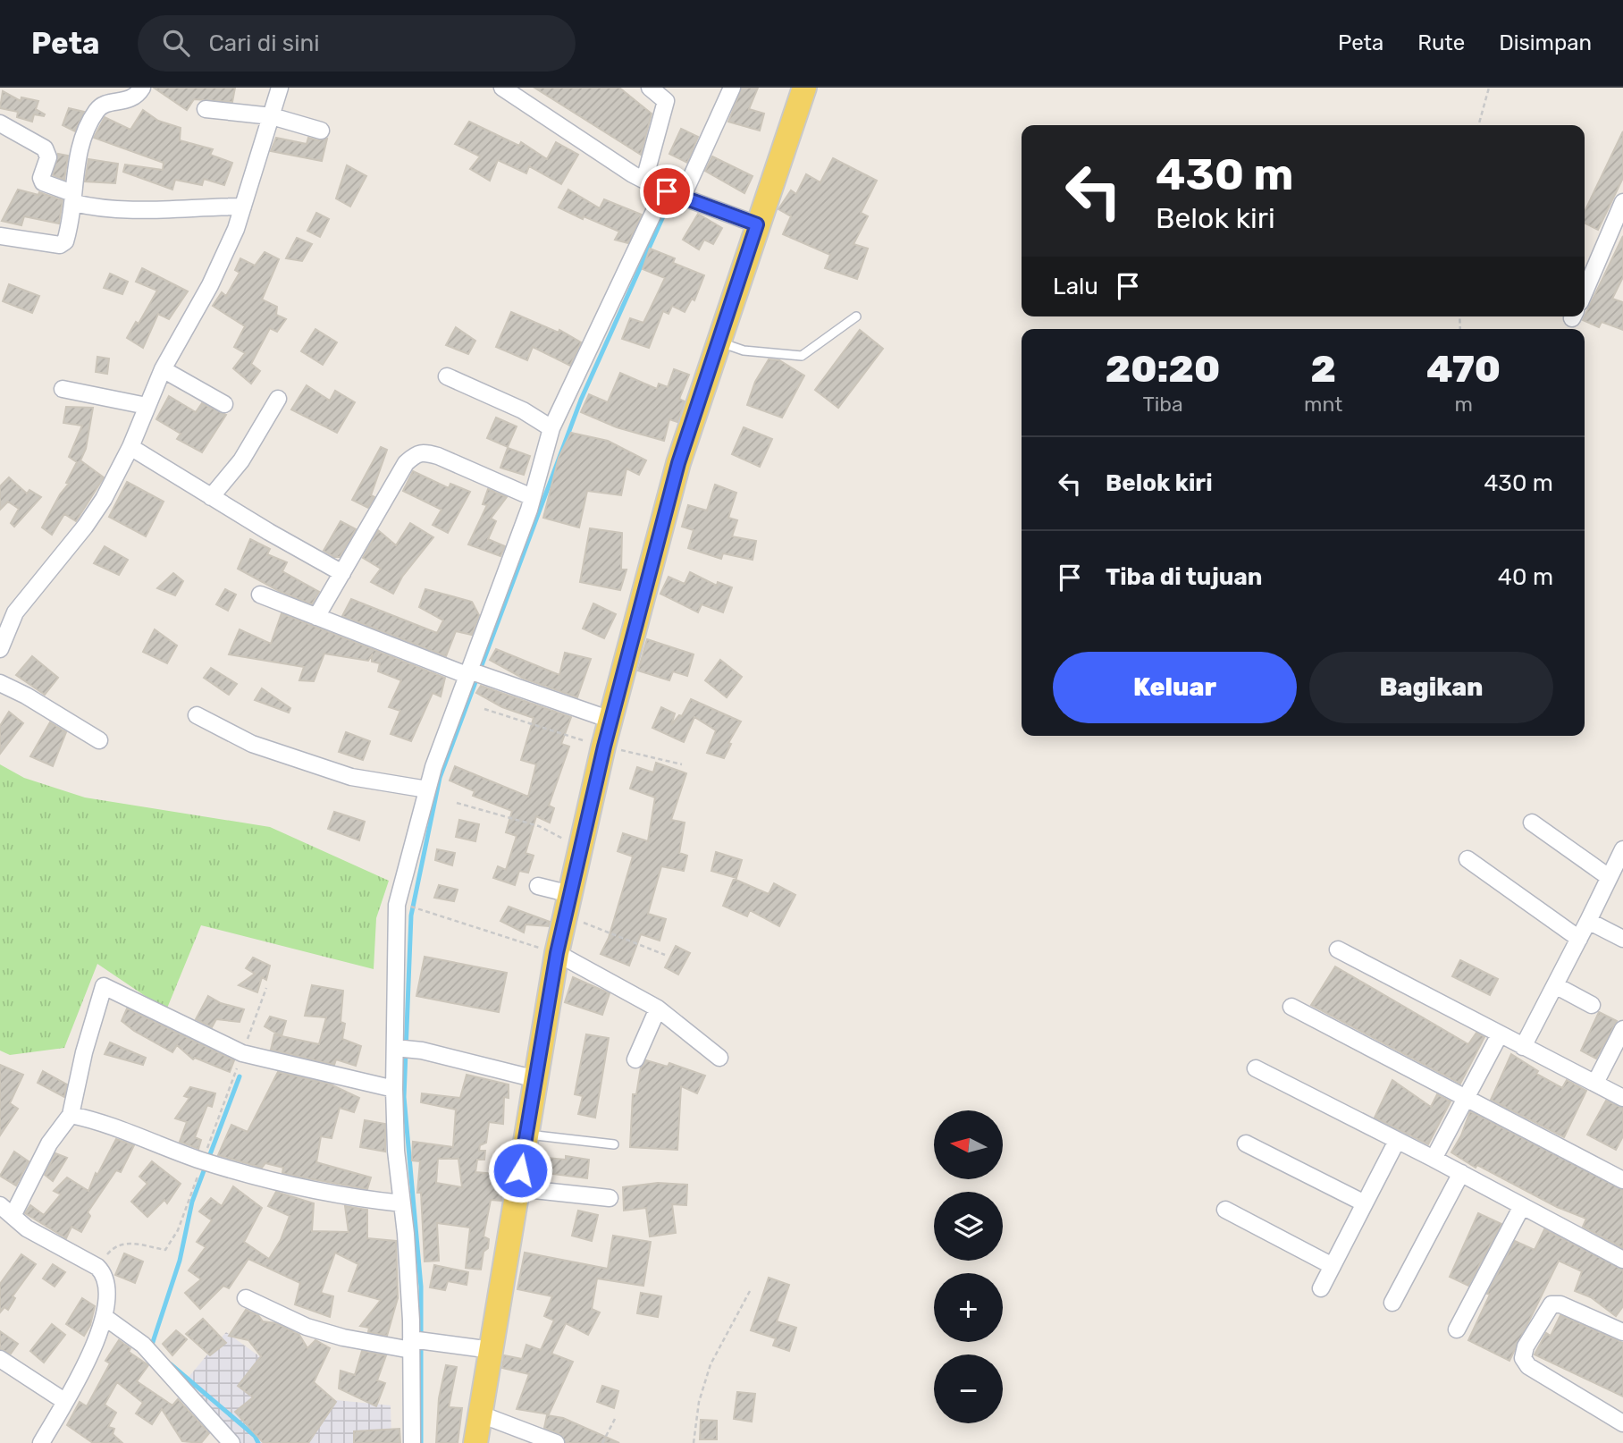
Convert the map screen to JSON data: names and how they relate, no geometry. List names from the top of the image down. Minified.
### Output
{"north":"left","page":{"header":"Peta","search":"Cari di sini","nav":["Peta","Rute","Disimpan"],"turn":["430 m","Belok kiri"],"then":"Lalu","eta":["20:20","Tiba","2","mnt","470","m"],"list":[{"name":"Belok kiri","value":"430 m"},{"name":"Tiba di tujuan","value":"40 m"}],"buttons":["Keluar","Bagikan"],"map_buttons":["+","−"]}}
